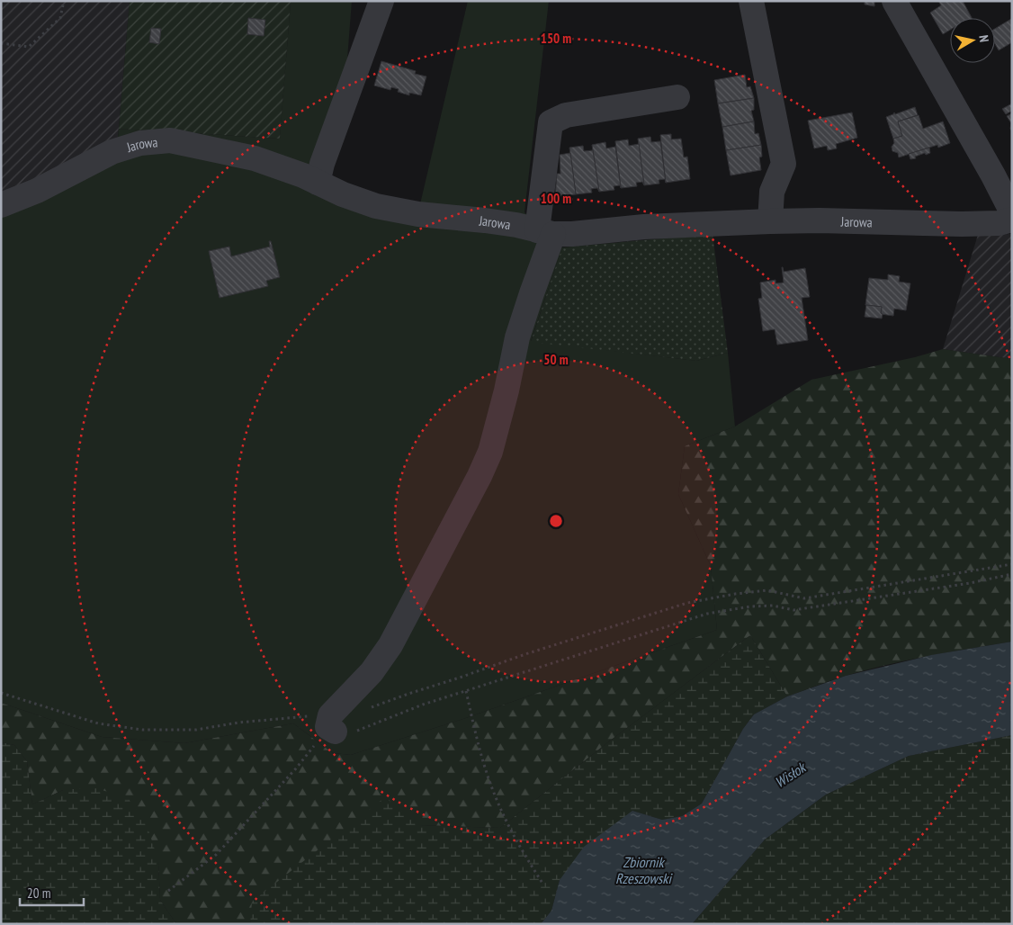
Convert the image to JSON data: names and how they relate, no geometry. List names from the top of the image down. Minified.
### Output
{"streets":{"street":["Jarowa"]},"water":["Wisłok","Zbiornik Rzeszowski"],"scale_bar":"20 m","north":"right","rings":["150 m","100 m","50 m"]}
